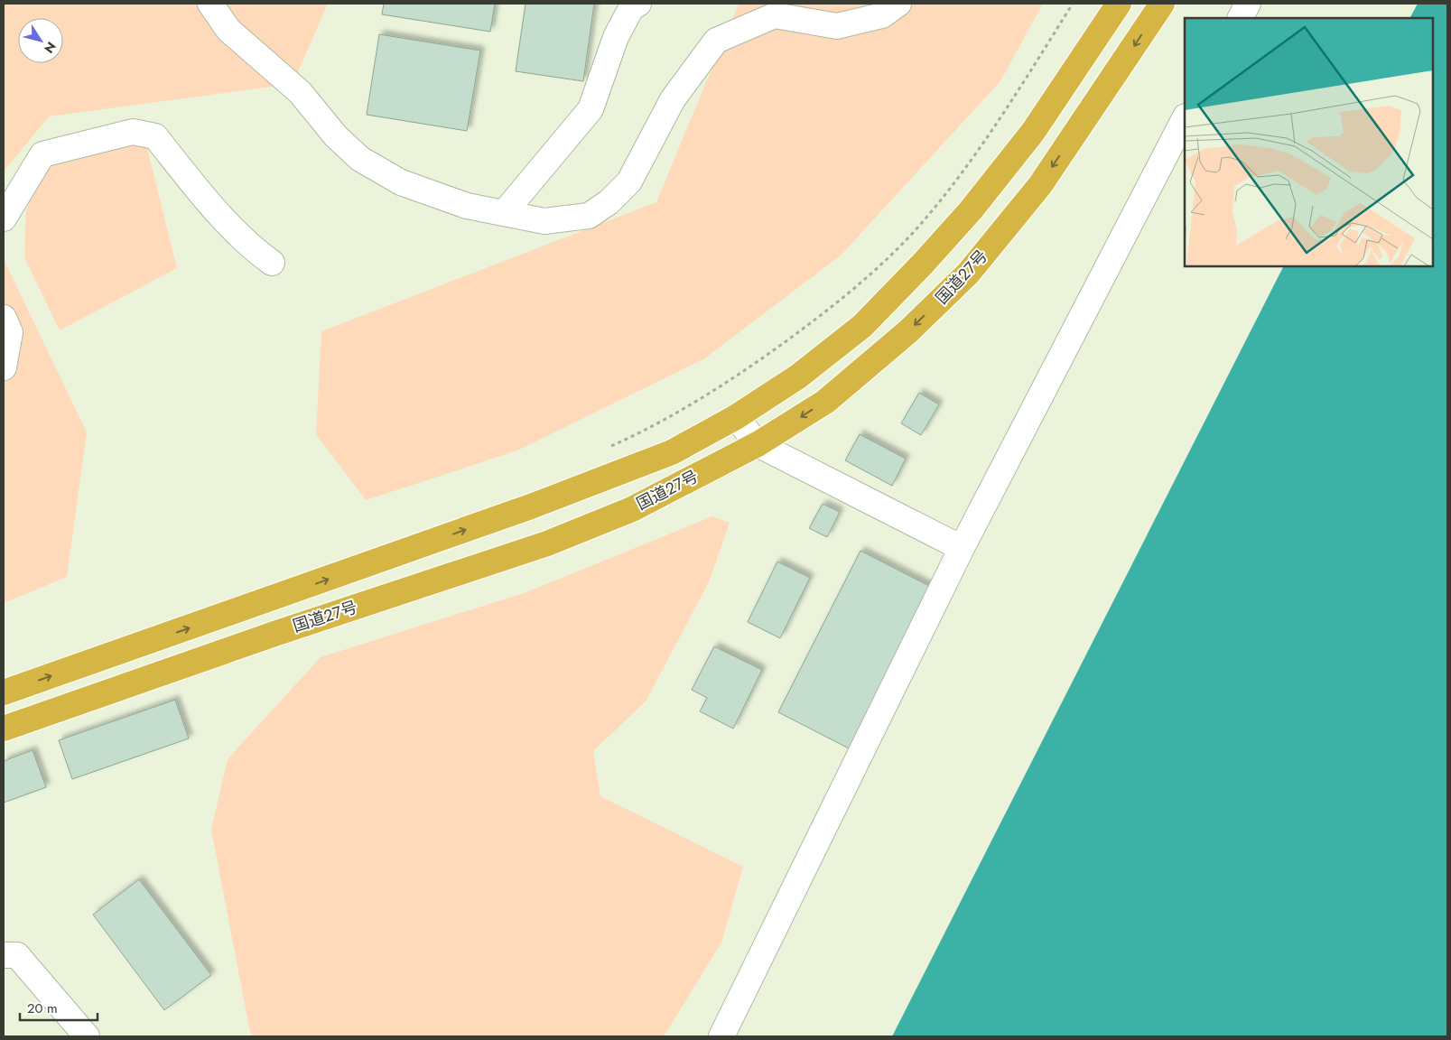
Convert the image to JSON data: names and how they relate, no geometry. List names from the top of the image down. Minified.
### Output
{"streets":{"highway":["国道27号"]},"scale_bar":"20 m","north":"bottom right"}
